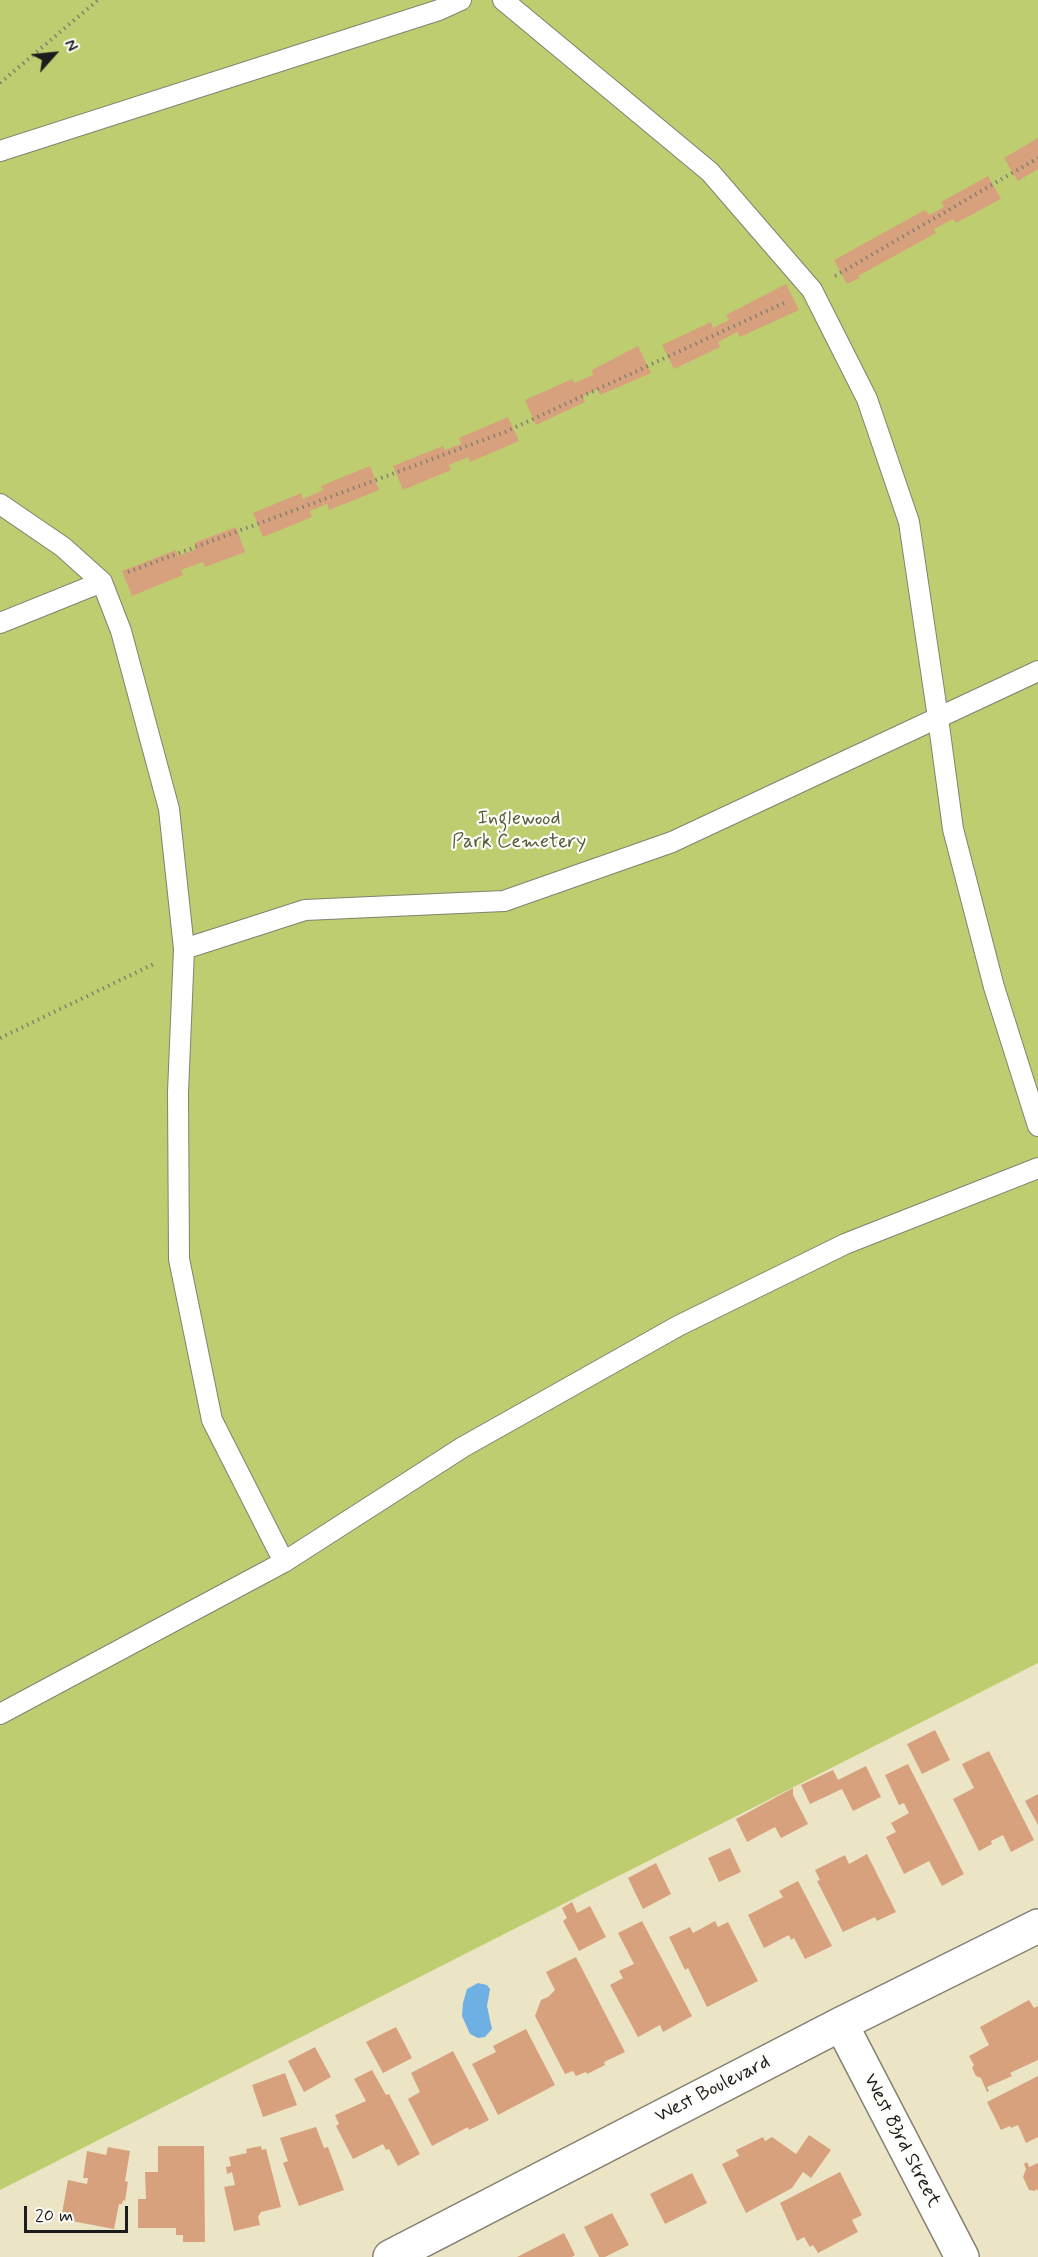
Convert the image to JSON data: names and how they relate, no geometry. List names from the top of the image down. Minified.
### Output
{"streets":{"street":["West Boulevard","West 83rd Street"]},"crossings":[["West Boulevard","West 83rd Street"]],"parks":["Inglewood Park Cemetery"],"scale_bar":"20 m","north":"top right"}
